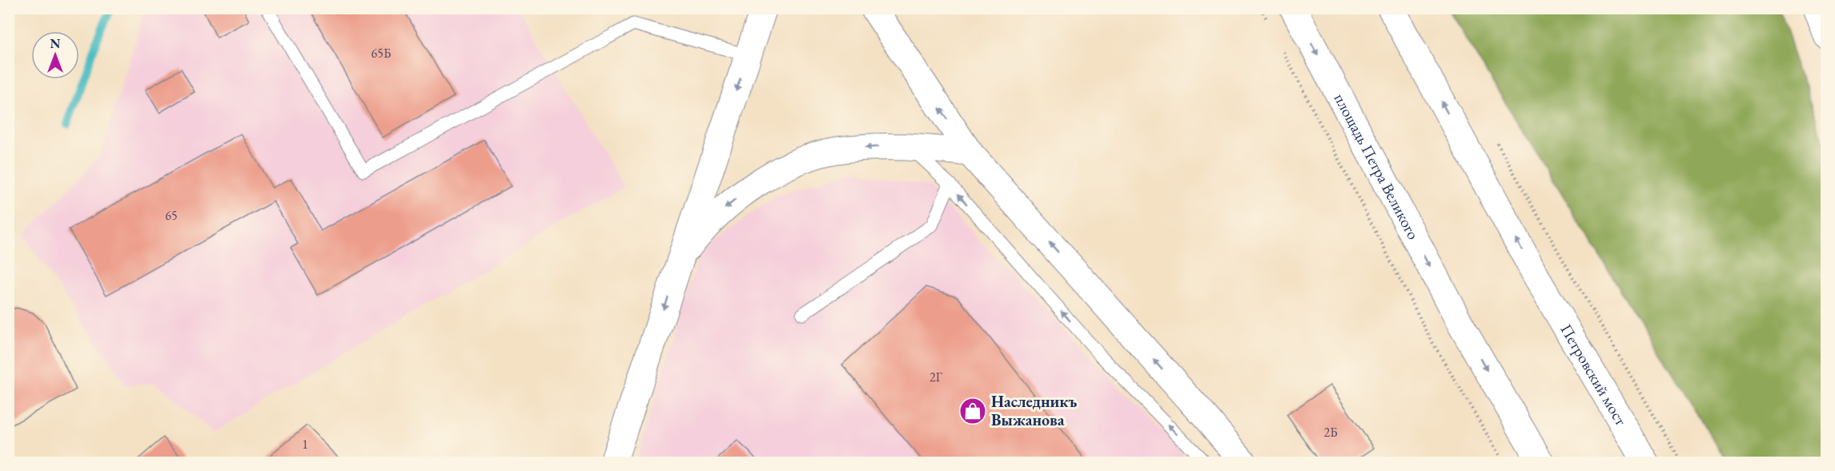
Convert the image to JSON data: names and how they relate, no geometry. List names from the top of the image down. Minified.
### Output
{"streets":{"main road":["площадь Петра Великого","Петровский мост"]},"one_way":["площадь Петра Великого","Петровский мост"],"places":{"shop":["Наследникъ Выжанова"]},"house_numbers":["65Б","65","2Г","2Б","1"],"north":"top"}
